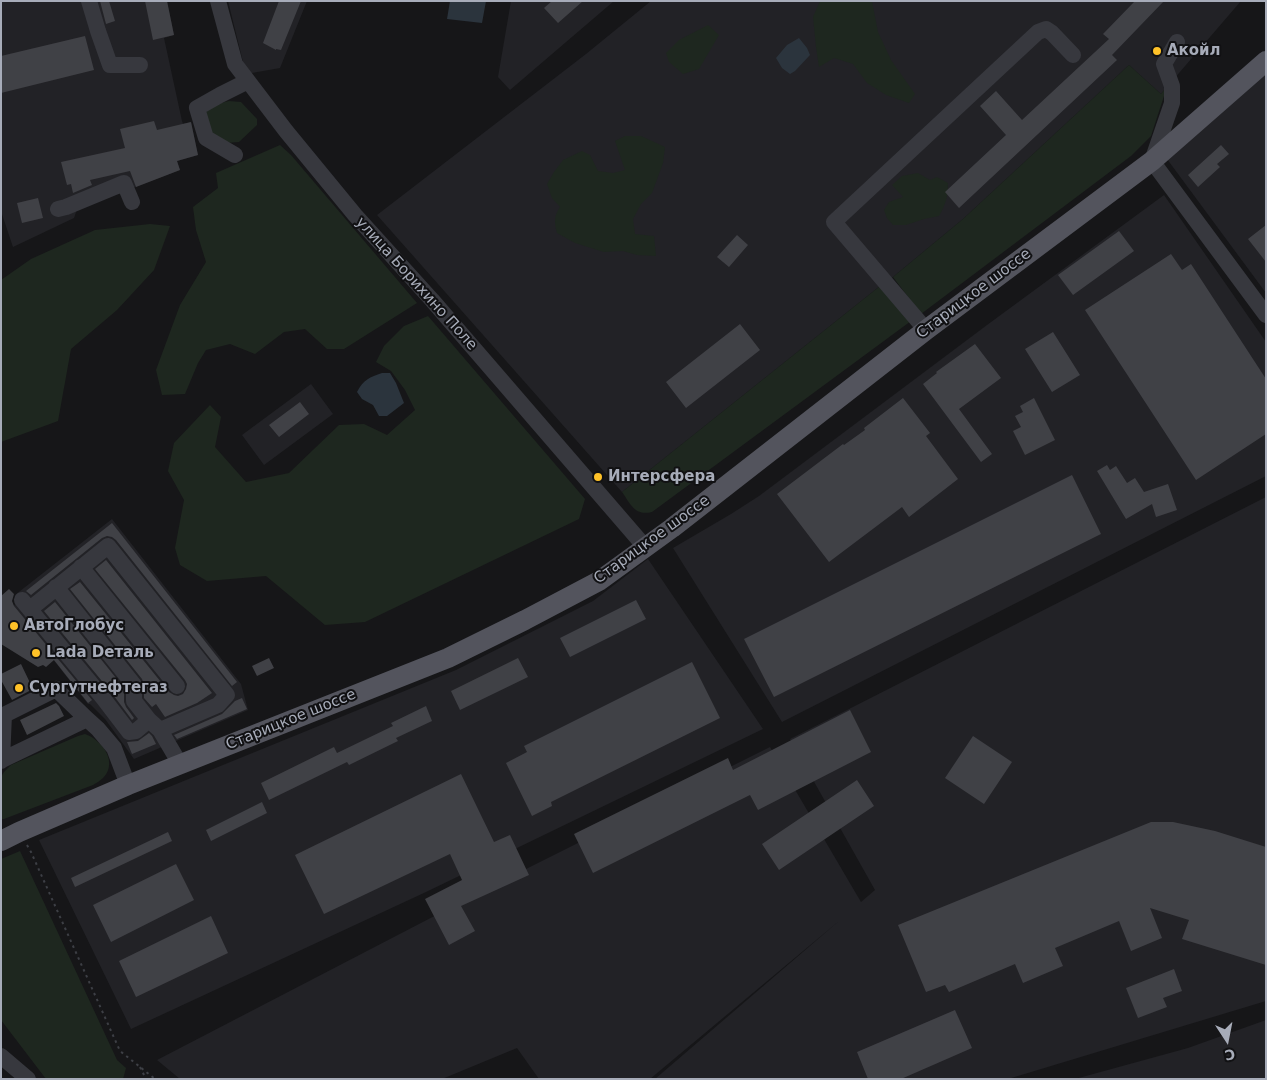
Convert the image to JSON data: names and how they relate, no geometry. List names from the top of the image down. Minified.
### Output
{"streets":{"main road":["Старицкое шоссе"],"street":["улица Борихино Поле"]},"crossings":[["улица Борихино Поле","Старицкое шоссе"]],"places":["Акойл","Интерсфера","АвтоГлобус","Lada Dеталь","Сургутнефтегаз"],"north":"bottom"}
